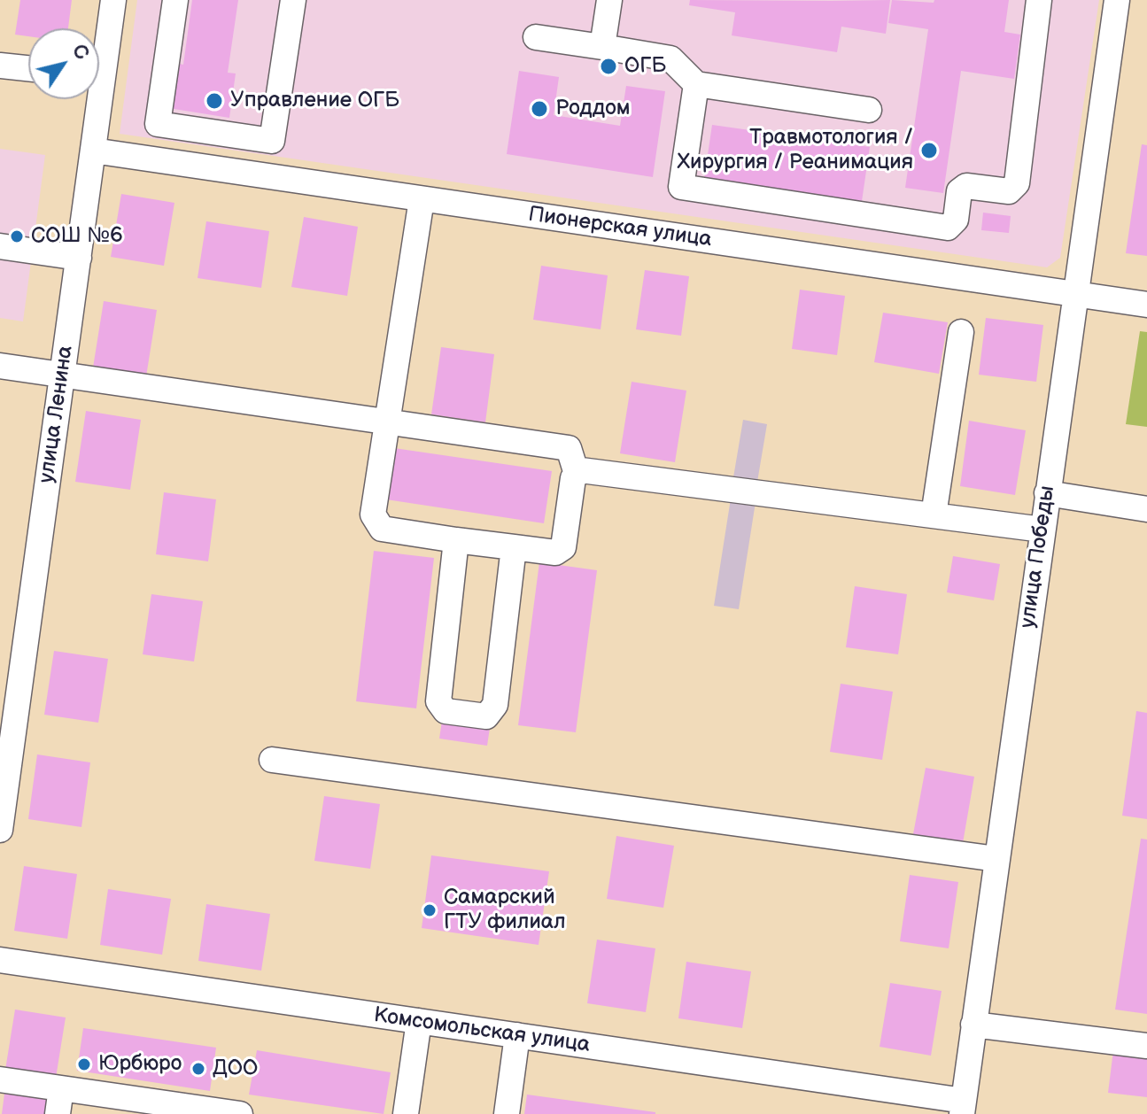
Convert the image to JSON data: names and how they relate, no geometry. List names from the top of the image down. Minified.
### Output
{"streets":{"street":["Пионерская улица","улица Ленина","улица Победы","Комсомольская улица"]},"crossings":[["Пионерская улица","улица Ленина"],["Пионерская улица","улица Победы"],["улица Победы","Комсомольская улица"]],"places":["ОГБ","Управление ОГБ","Роддом","Травмотология / Хирургия / Реанимация","СОШ №6","Самарский ГТУ филиал","Юрбюро","ДОО"],"north":"top right"}
